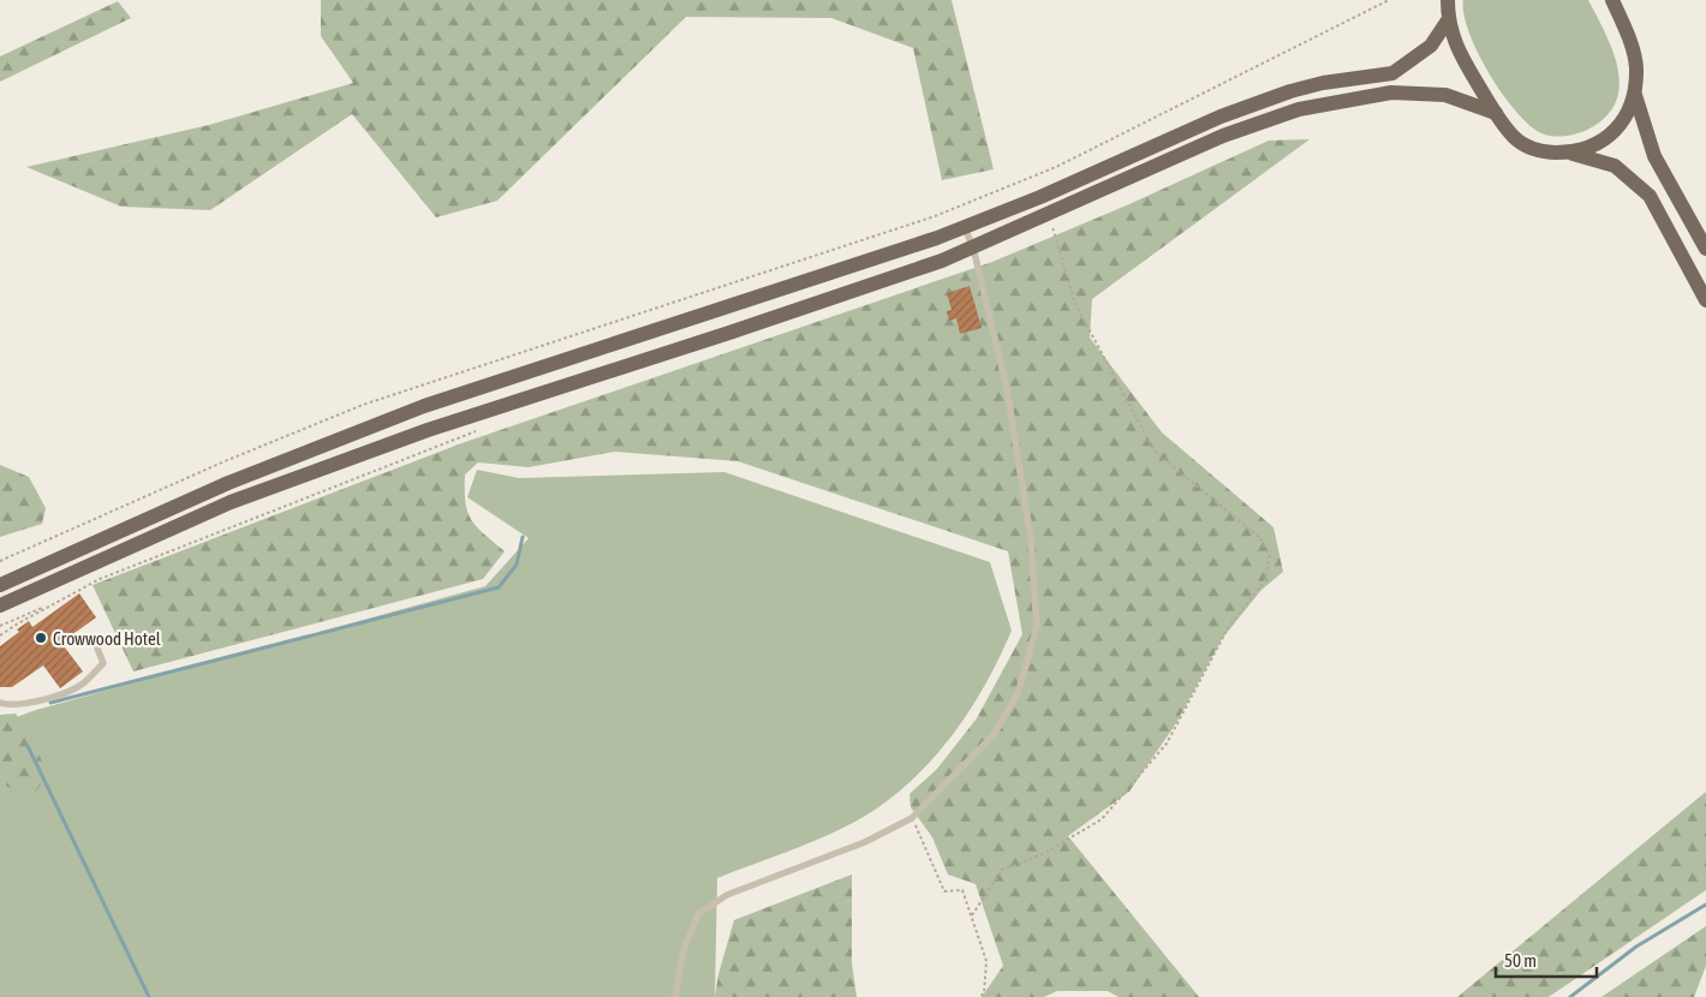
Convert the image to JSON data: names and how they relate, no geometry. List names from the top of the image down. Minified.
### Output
{"places":["Crowwood Hotel"],"scale_bar":"50 m"}
